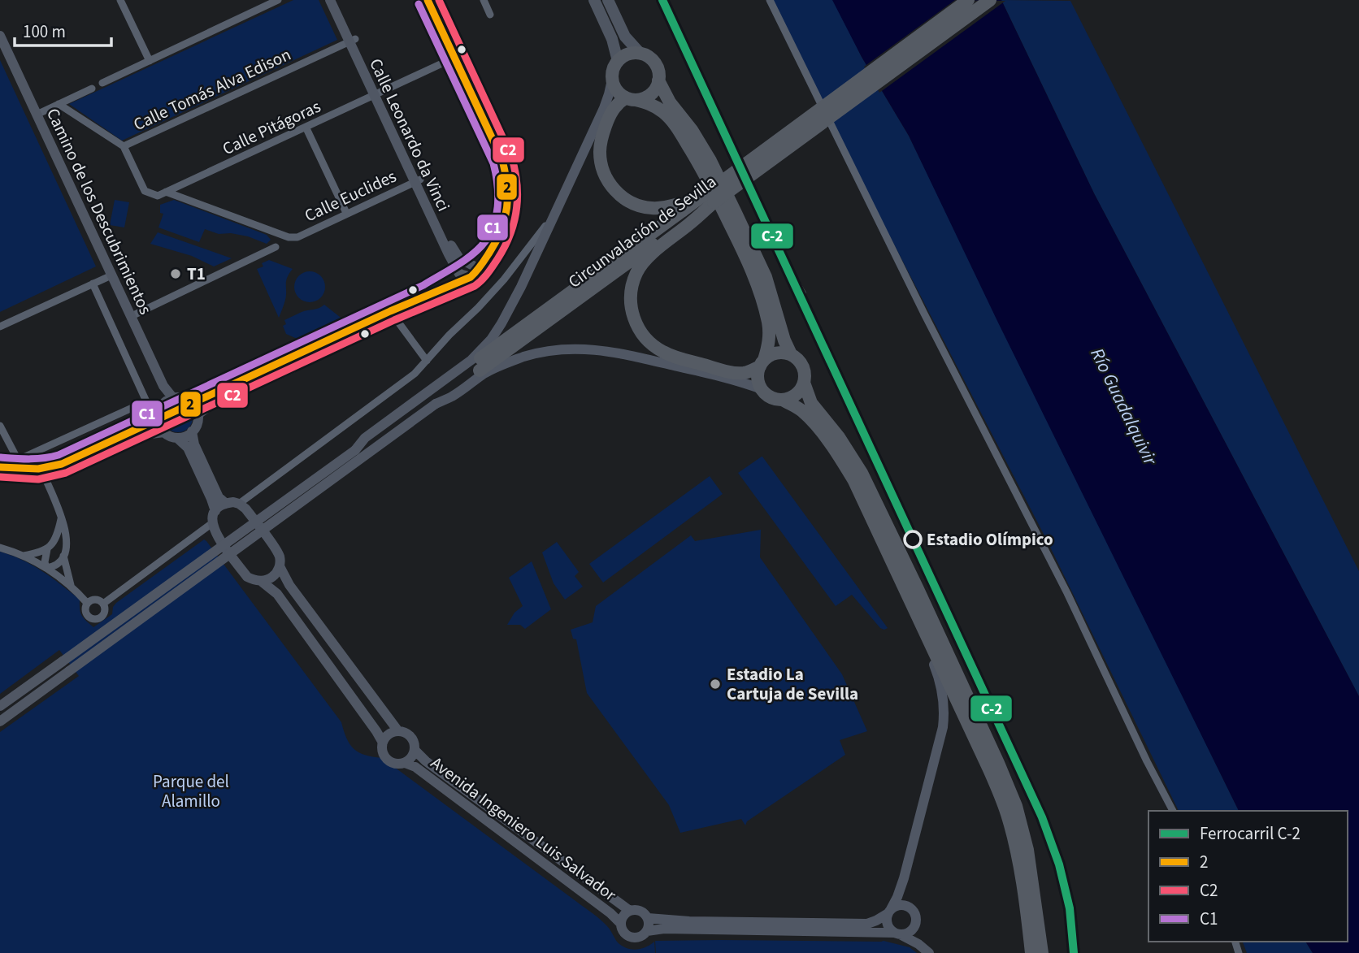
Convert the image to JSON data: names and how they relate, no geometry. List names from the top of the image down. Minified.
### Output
{"streets":{"highway":["Circunvalación de Sevilla"],"street":["Calle Tomás Alva Edison","Calle Pitágoras","Calle Leonardo da Vinci","Calle Euclides","Camino de los Descubrimientos","Avenida Ingeniero Luis Salvador"]},"crossings":[["Calle Tomás Alva Edison","Calle Leonardo da Vinci"],["Calle Pitágoras","Calle Leonardo da Vinci"],["Calle Pitágoras","Calle Euclides"],["Calle Leonardo da Vinci","Calle Euclides"]],"water":["Río Guadalquivir"],"parks":["Parque del Alamillo"],"places":["T1","Estadio Olímpico","Estadio La Cartuja de Sevilla"],"lines":["rail line C-2","transit line 2","transit line C2","transit line C1"],"legend":["Ferrocarril C-2","2","C2","C1"],"scale_bar":"100 m"}
